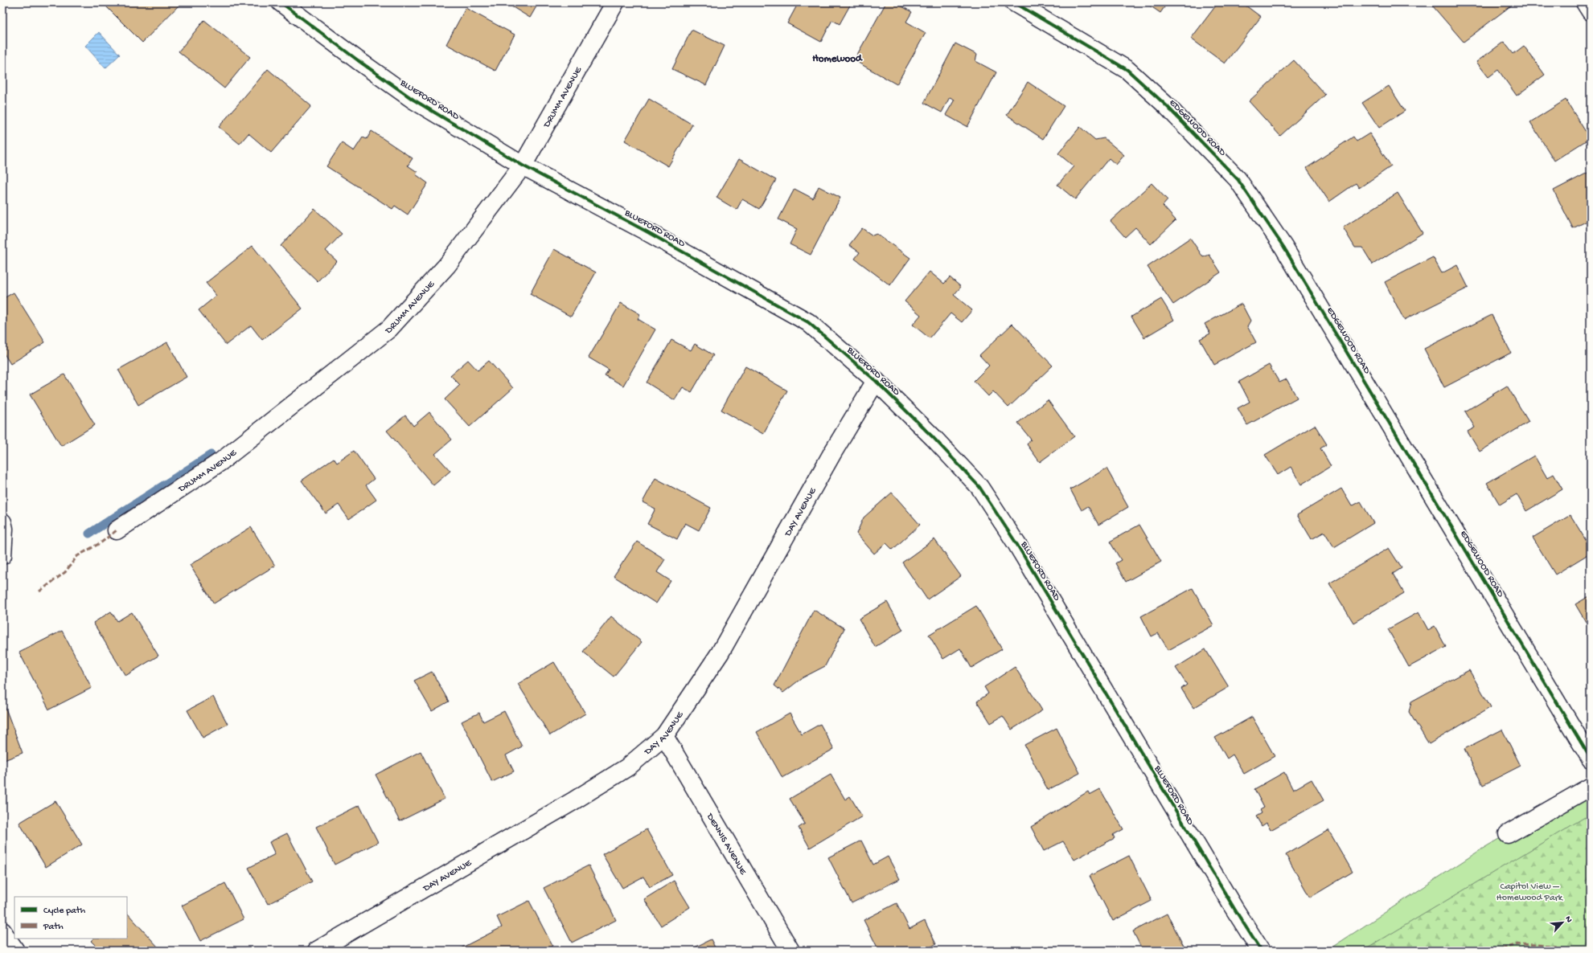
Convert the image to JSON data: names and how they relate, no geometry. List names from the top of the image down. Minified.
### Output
{"streets":{"street":["DRUMM AVENUE","BLUEFORD ROAD","EDGEWOOD ROAD","DAY AVENUE","DENNIS AVENUE"]},"crossings":[["DRUMM AVENUE","BLUEFORD ROAD"],["BLUEFORD ROAD","DAY AVENUE"],["DAY AVENUE","DENNIS AVENUE"]],"districts":["Homewood"],"parks":["Capitol View – Homewood Park"],"legend":["Cycle path","Path"],"north":"top right"}
